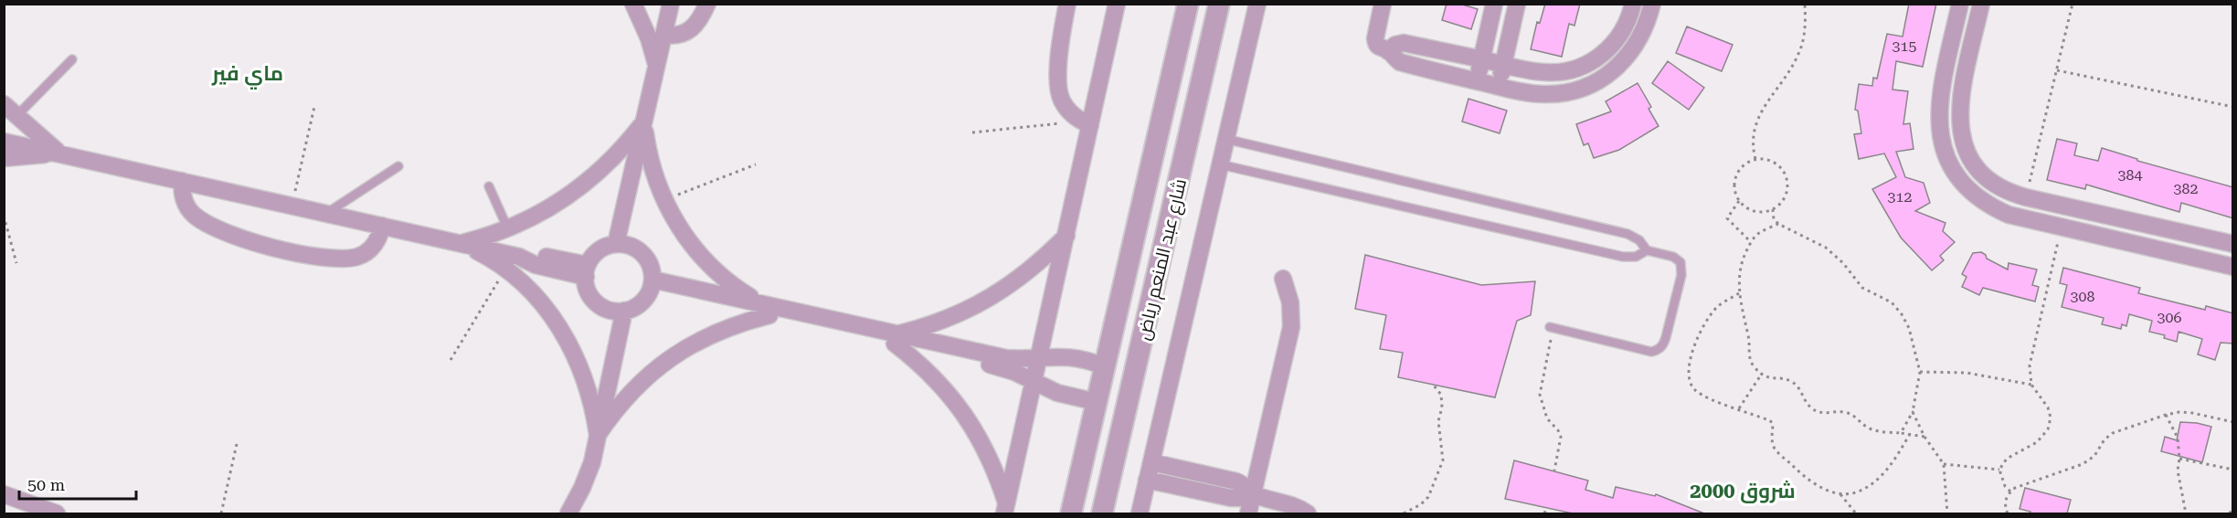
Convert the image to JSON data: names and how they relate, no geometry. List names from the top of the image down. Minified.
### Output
{"streets":{"street":["شارع عبد المنعم رياض"]},"districts":["ماي فير","شروق 2000"],"house_numbers":["315","384","382","312","308","306"],"scale_bar":"50 m"}
